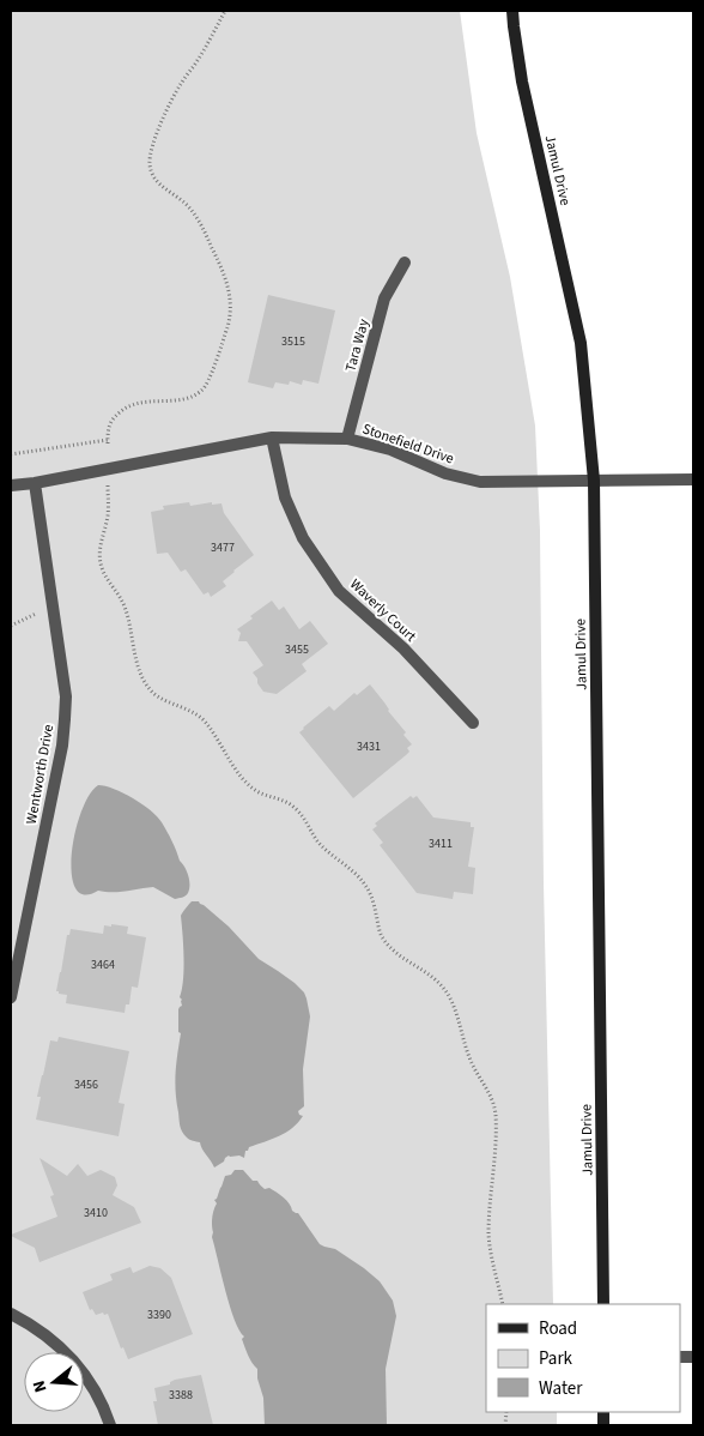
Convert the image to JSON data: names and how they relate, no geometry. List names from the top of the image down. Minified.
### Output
{"streets":{"street":["Jamul Drive","Tara Way","Stonefield Drive","Waverly Court","Wentworth Drive"]},"crossings":[["Jamul Drive","Stonefield Drive"],["Tara Way","Stonefield Drive"],["Stonefield Drive","Waverly Court"],["Stonefield Drive","Wentworth Drive"]],"house_numbers":["3515","3477","3455","3431","3411","3464","3456","3410","3390","3388"],"legend":["Road","Park","Water"],"north":"left"}
